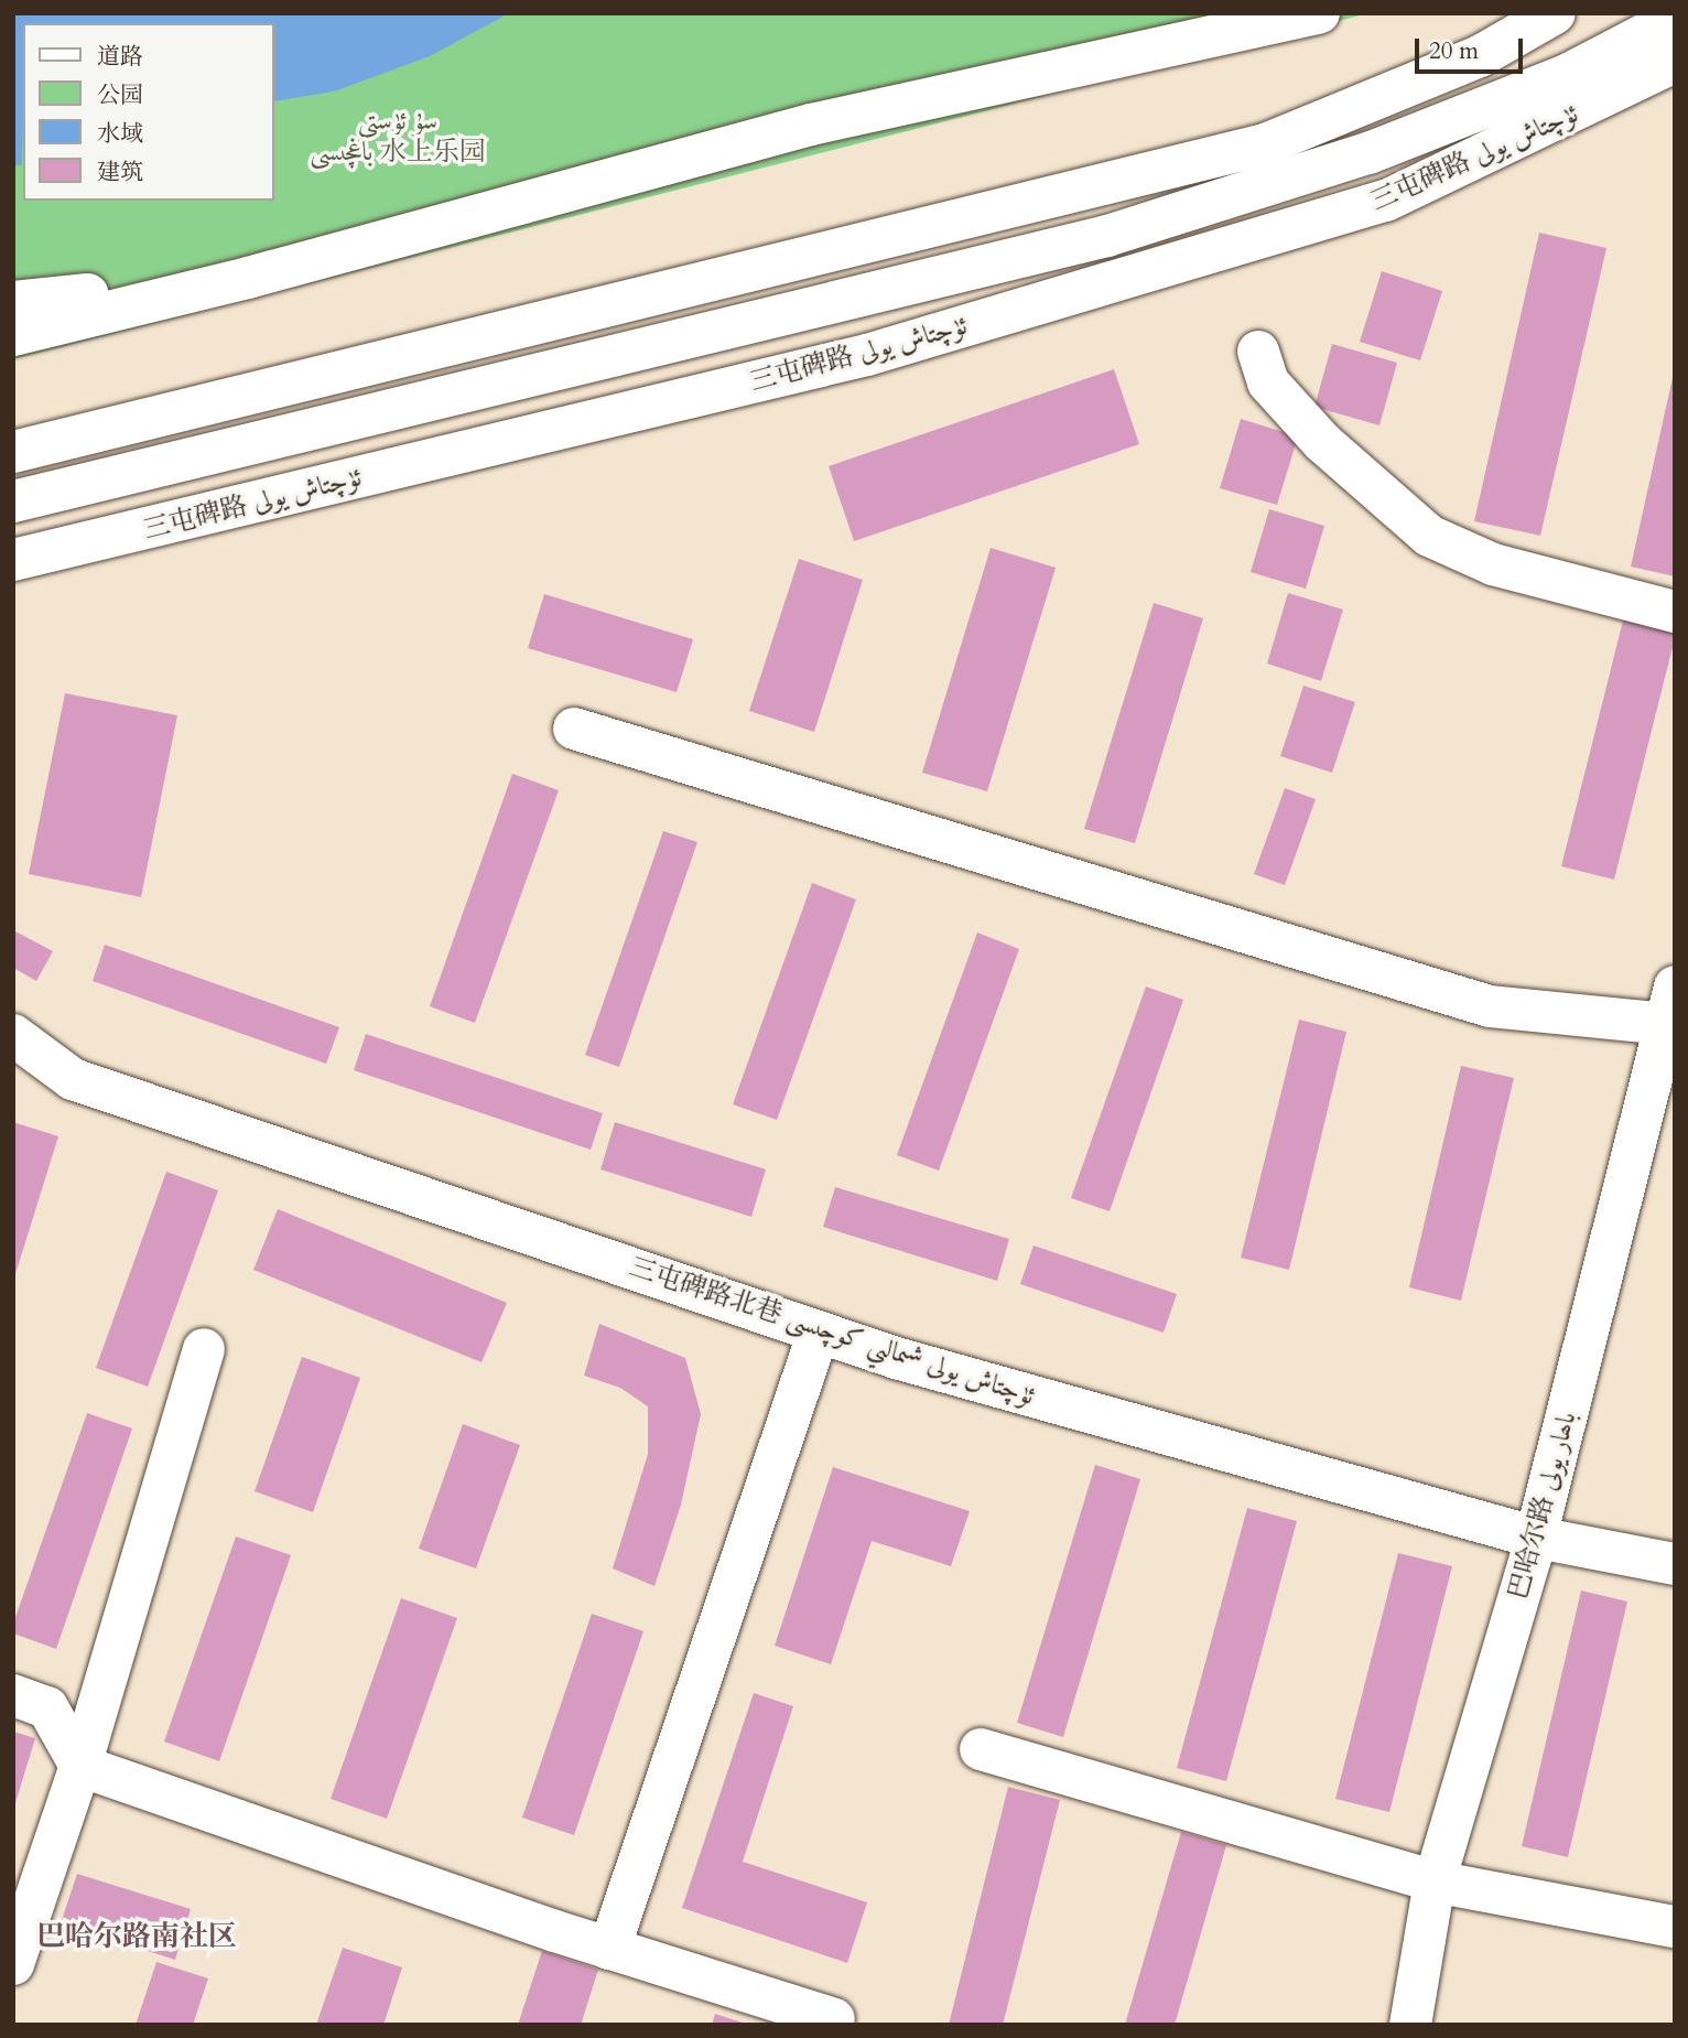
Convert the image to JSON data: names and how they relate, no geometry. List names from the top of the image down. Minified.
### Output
{"streets":{"main road":["三屯碑路 ئۈچتاش يولى","三屯碑路北巷 ئۈچتاش يولى شىمالىي كوچىسى","巴哈尔路 باھار يولى"]},"crossings":[["三屯碑路北巷 ئۈچتاش يولى شىمالىي كوچىسى","巴哈尔路 باھار يولى"]],"districts":["巴哈尔路南社区"],"parks":["سۇ ئۈستى باغچىسى 水上乐园"],"legend":["道路","公园","水域","建筑"],"scale_bar":"20 m"}
